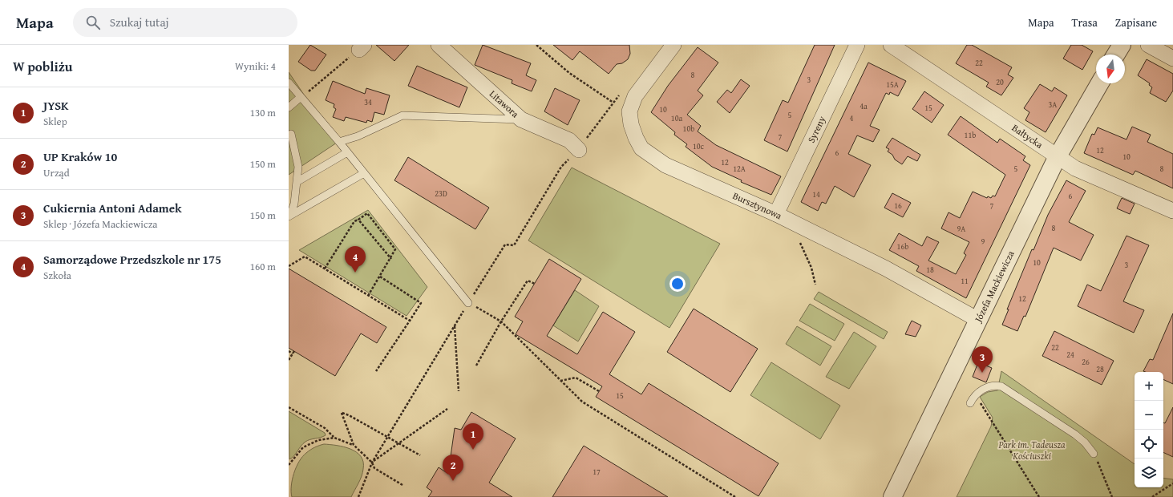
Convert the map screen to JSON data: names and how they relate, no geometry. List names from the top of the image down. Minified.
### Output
{"streets":{"street":["Litawora","Syreny","Bałtycka","Bursztynowa","Józefa Mackiewicza"]},"crossings":[["Syreny","Bursztynowa"],["Bałtycka","Józefa Mackiewicza"],["Bursztynowa","Józefa Mackiewicza"]],"parks":["Park im. Tadeusza Kościuszki"],"house_numbers":["22","8","3","20","15A","34","3A","4a","15","10","5","10a","4","10b","11b","7","10c","12","6","10","12","12A","5","8","23D","14","6","16","7","8","9A","9","16b","10","3","18","11","12","22","24","26","28","15","17"],"north":"bottom","page":{"header":"Mapa","search":"Szukaj tutaj","nav":["Mapa","Trasa","Zapisane"],"heading":["W pobliżu","Wyniki: 4"],"list":[{"mark":"1","name":"JYSK","note":"Sklep","value":"130 m"},{"mark":"2","name":"UP Kraków 10","note":"Urząd","value":"150 m"},{"mark":"3","name":"Cukiernia Antoni Adamek","note":"Sklep · Józefa Mackiewicza","value":"150 m"},{"mark":"4","name":"Samorządowe Przedszkole nr 175","note":"Szkoła","value":"160 m"}],"pins":["4","3","1","2"],"map_buttons":["+","−"]}}
